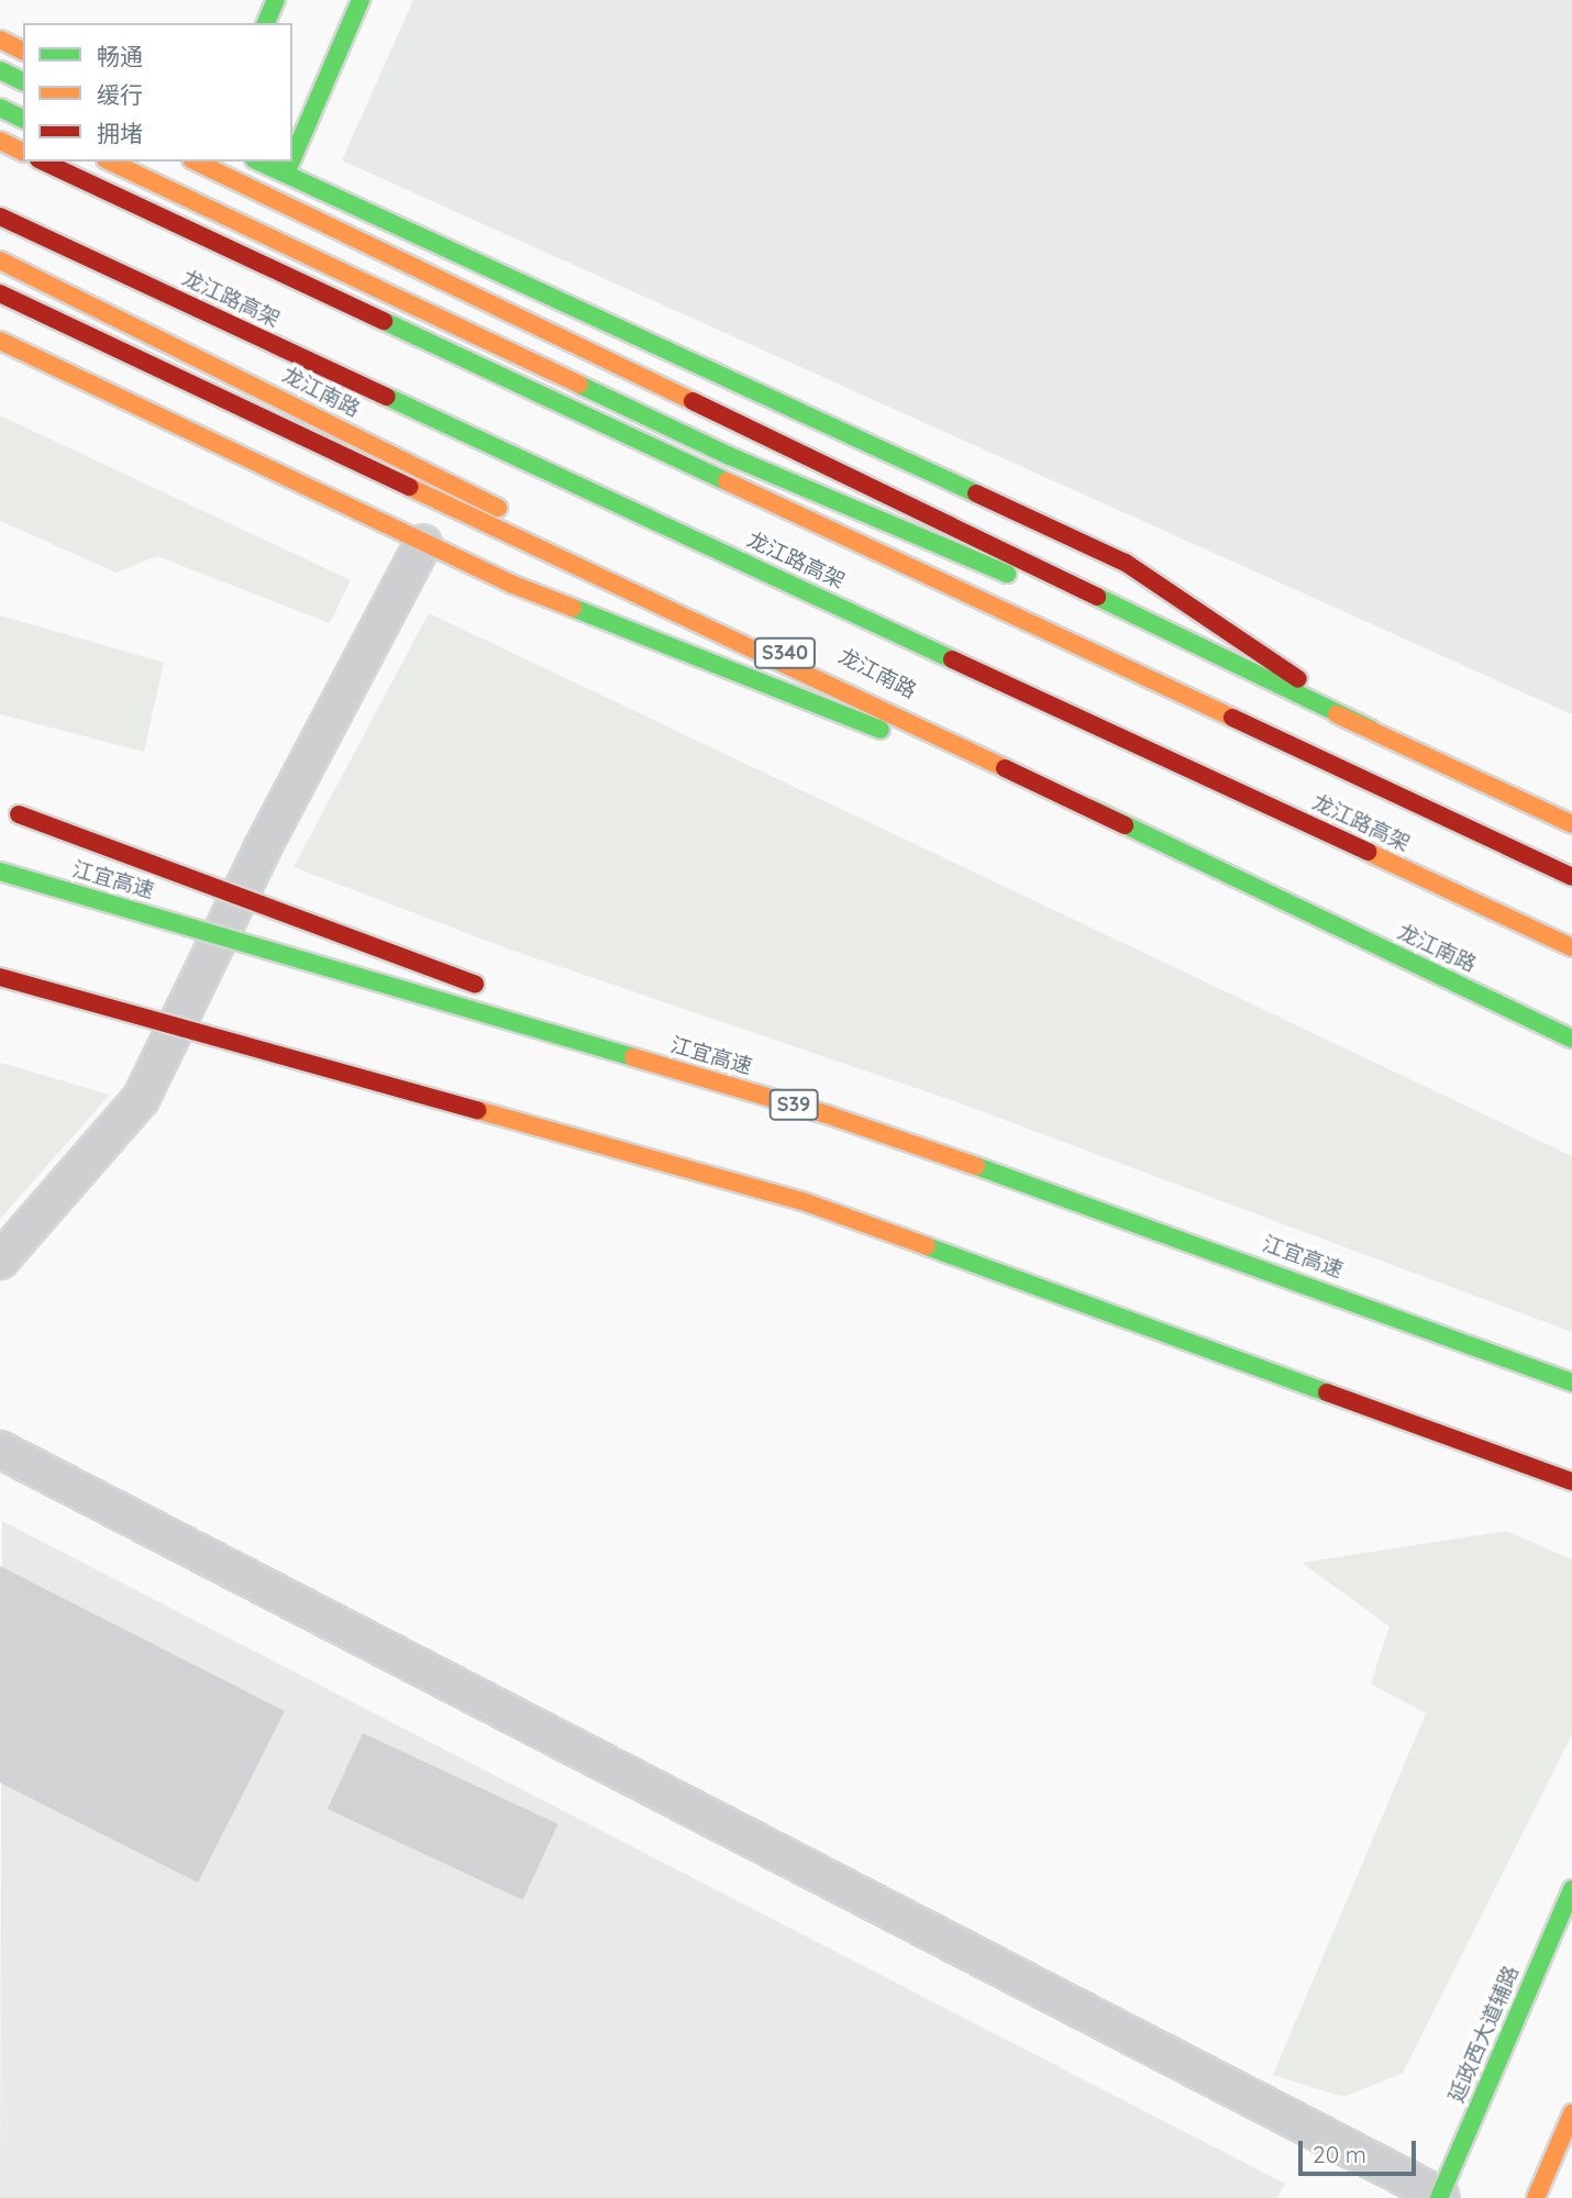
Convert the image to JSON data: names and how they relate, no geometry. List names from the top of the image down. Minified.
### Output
{"streets":{"main road":["龙江路高架","龙江南路","S340","江宜高速","S39","延政西大道辅路"]},"legend":["畅通","缓行","拥堵"],"scale_bar":"20 m"}
